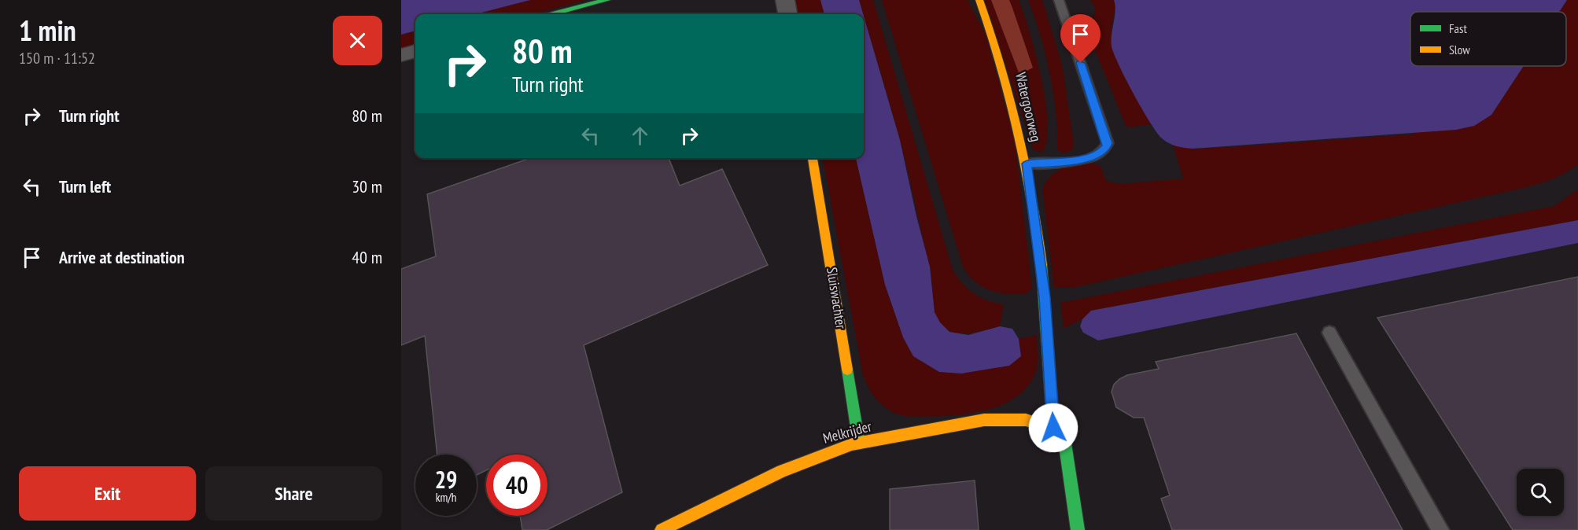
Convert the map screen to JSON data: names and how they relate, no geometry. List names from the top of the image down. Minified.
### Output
{"streets":{"street":["Watergoorweg","Sluiswachter","Melkrijder"]},"crossings":[["Watergoorweg","Melkrijder"],["Sluiswachter","Melkrijder"]],"legend":["Fast","Slow"],"page":{"heading":["1 min","150 m · 11:52"],"turn":["80 m","Turn right"],"list":[{"name":"Turn right","value":"80 m"},{"name":"Turn left","value":"30 m"},{"name":"Arrive at destination","value":"40 m"}],"speed":"29 km/h","limit":"40","buttons":["Exit","Share"]}}
